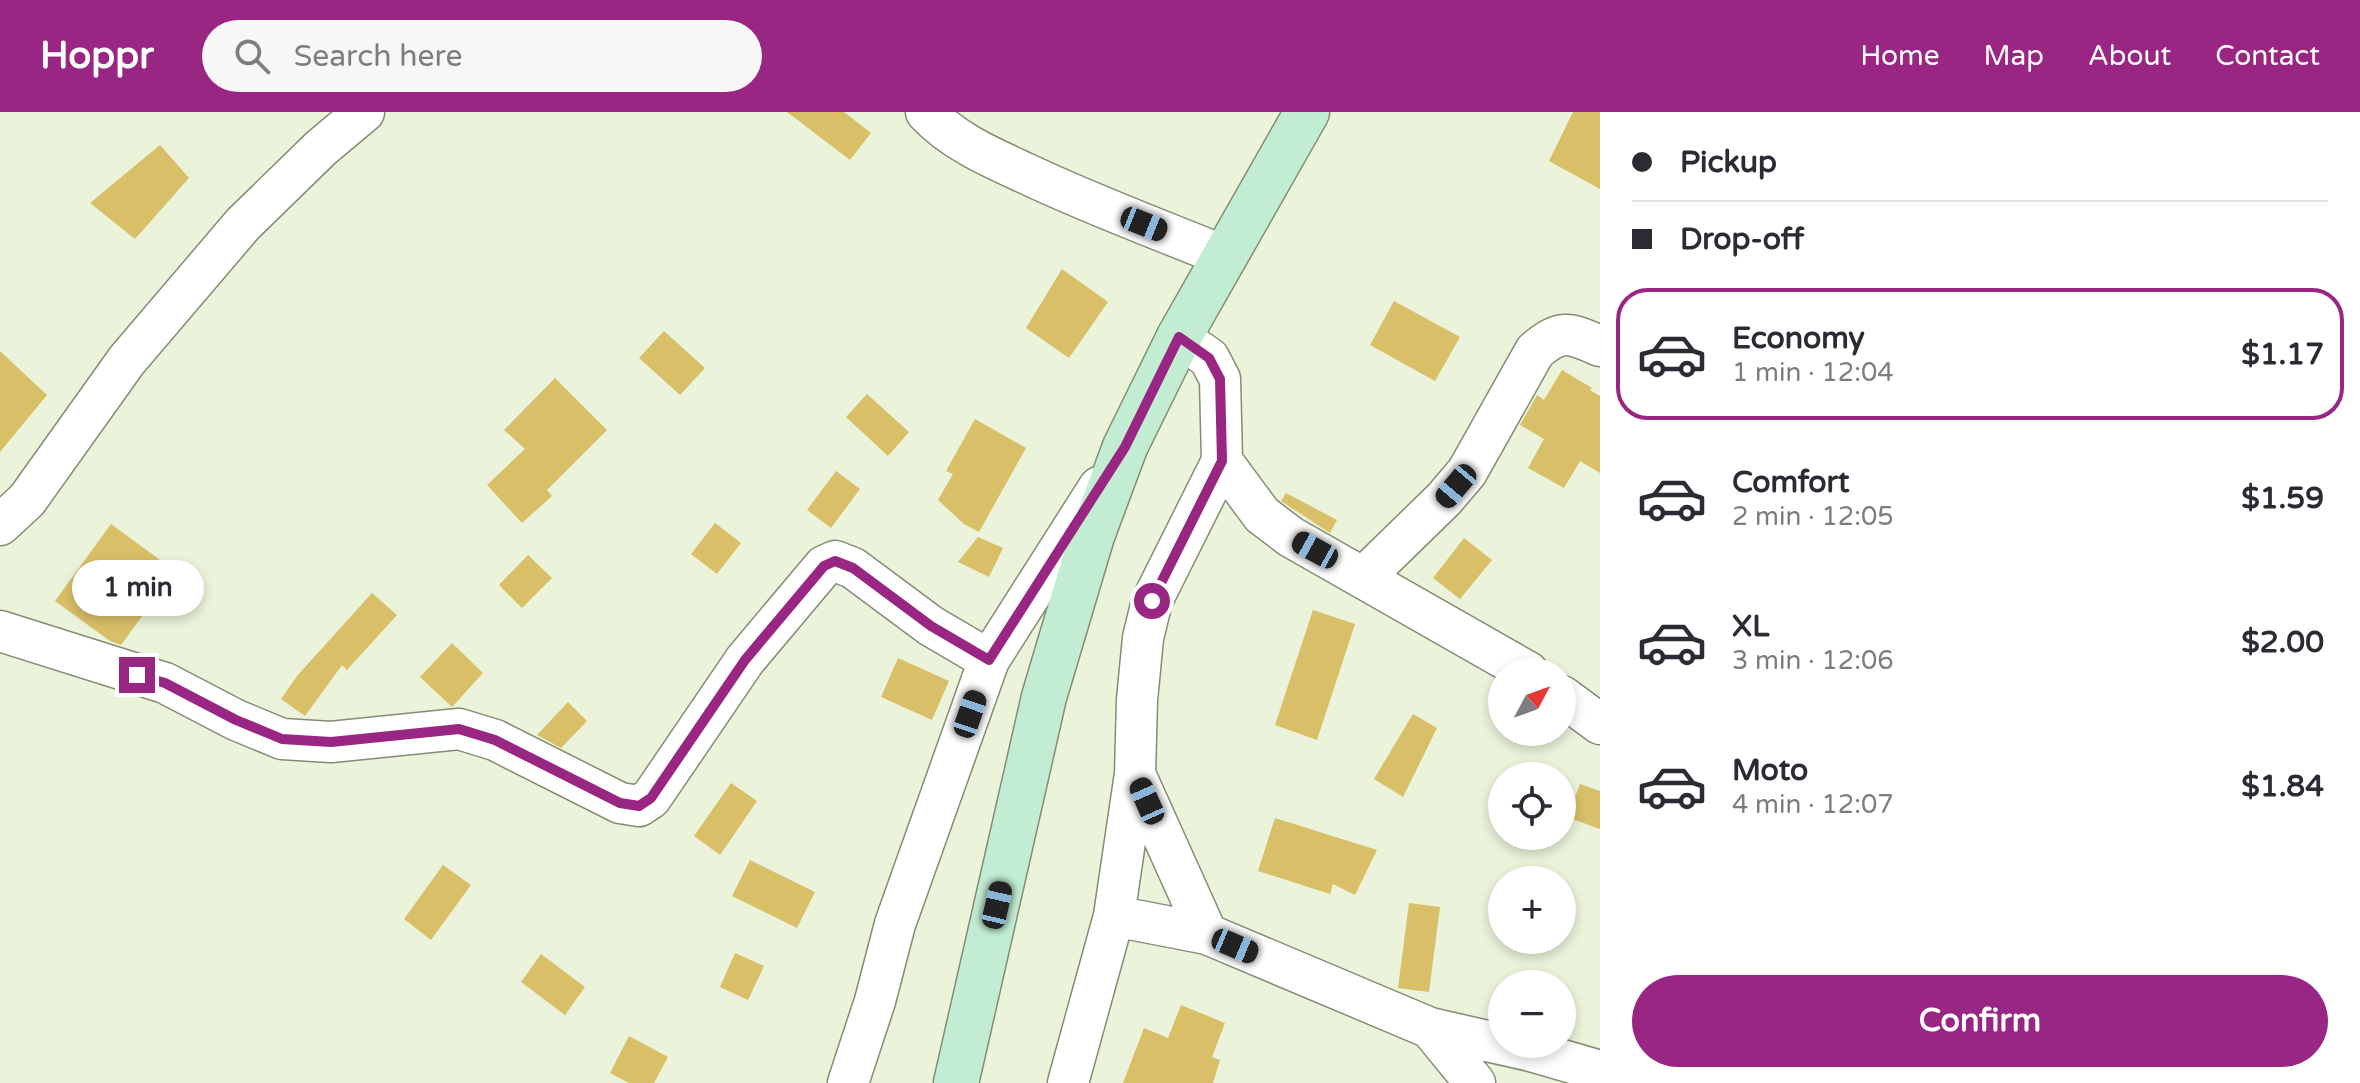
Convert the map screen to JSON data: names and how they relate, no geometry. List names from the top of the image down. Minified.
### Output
{"north":"top right","page":{"header":"Hoppr","search":"Search here","nav":["Home","Map","About","Contact"],"banner":["Pickup","Drop-off"],"list":[{"name":"Economy","note":"1 min · 12:04","value":"$1.17"},{"name":"Comfort","note":"2 min · 12:05","value":"$1.59"},{"name":"XL","note":"3 min · 12:06","value":"$2.00"},{"name":"Moto","note":"4 min · 12:07","value":"$1.84"}],"bubble":"1 min","map_buttons":["+","−"],"buttons":"Confirm"}}
